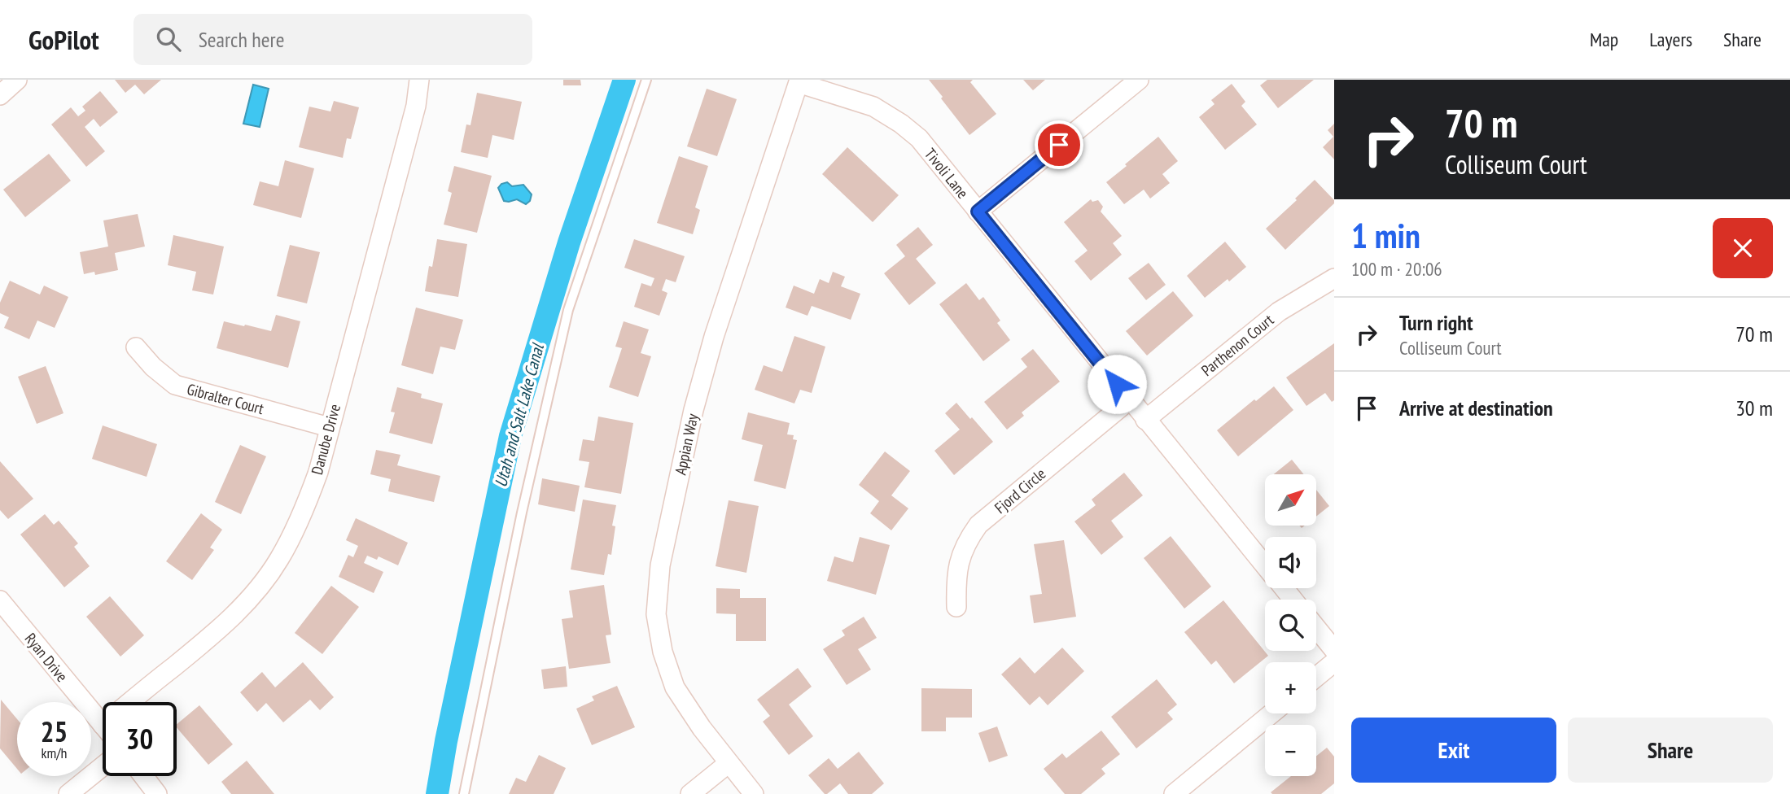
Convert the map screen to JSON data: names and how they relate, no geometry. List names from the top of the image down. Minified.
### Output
{"streets":{"street":["Tivoli Lane","Parthenon Court","Gibralter Court","Danube Drive","Appian Way","Fjord Circle","Ryan Drive"]},"crossings":[["Tivoli Lane","Parthenon Court"],["Tivoli Lane","Appian Way"],["Tivoli Lane","Fjord Circle"],["Gibralter Court","Danube Drive"]],"water":["Utah and Salt Lake Canal"],"north":"top right","page":{"header":"GoPilot","search":"Search here","nav":["Map","Layers","Share"],"turn":["70 m","Colliseum Court"],"heading":["1 min","100 m · 20:06"],"list":[{"name":"Turn right","note":"Colliseum Court","value":"70 m"},{"name":"Arrive at destination","value":"30 m"}],"map_buttons":["+","−"],"speed":"25 km/h","limit":"30","buttons":["Exit","Share"]}}
